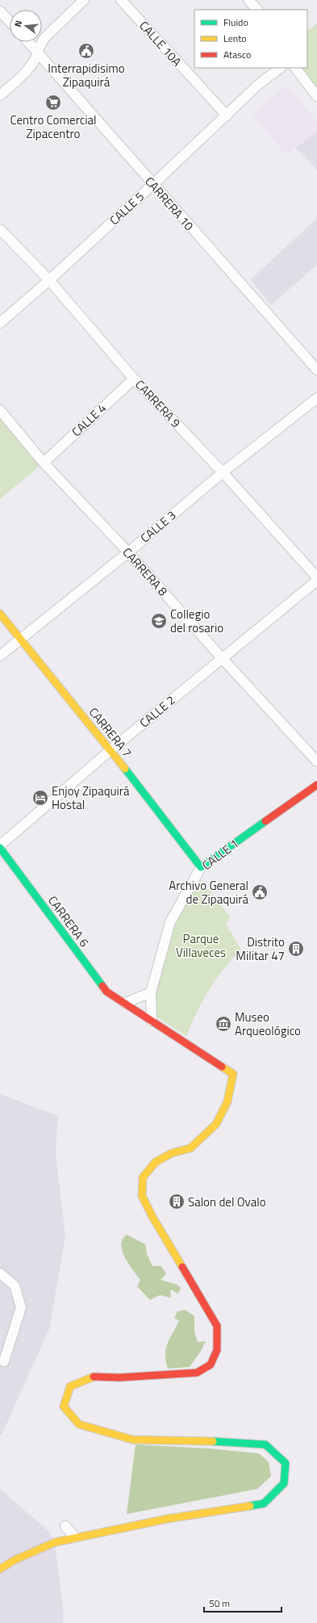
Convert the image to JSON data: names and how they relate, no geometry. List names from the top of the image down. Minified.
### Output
{"streets":{"street":["CALLE 10A","CARRERA 10","CALLE 5","CARRERA 9","CALLE 4","CALLE 3","CARRERA 8","CALLE 2","CARRERA 7","CALLE 1","CARRERA 6"]},"crossings":[["CALLE 10A","CALLE 5"],["CARRERA 10","CALLE 5"],["CALLE 5","CARRERA 9"],["CARRERA 9","CALLE 4"],["CARRERA 9","CALLE 3"],["CALLE 4","CARRERA 8"],["CALLE 3","CARRERA 8"],["CALLE 3","CARRERA 7"],["CARRERA 8","CALLE 2"],["CALLE 2","CARRERA 7"],["CALLE 2","CARRERA 6"],["CARRERA 7","CALLE 1"],["CALLE 1","CARRERA 6"]],"parks":["Parque Villaveces"],"places":{"public building":["Interrapidisimo Zipaquirá","Archivo General de Zipaquirá"],"supermarket":["Centro Comercial Zipacentro"],"school or university":["Collegio del rosario"],"hotel":["Enjoy Zipaquirá Hostal"],"building":["Distrito Militar 47","Salon del Ovalo"],"museum":["Museo Arqueológico"]},"legend":["Fluido","Lento","Atasco"],"scale_bar":"50 m","north":"left"}
